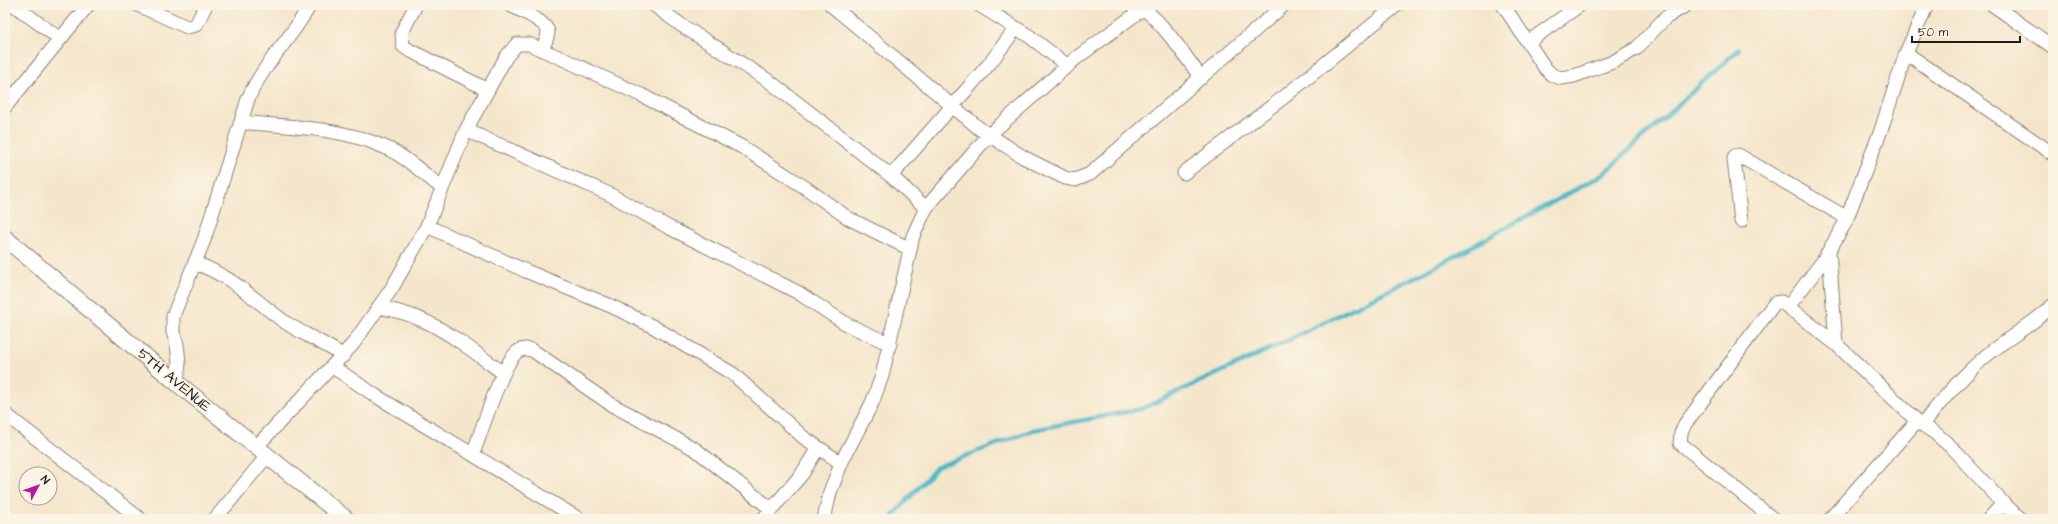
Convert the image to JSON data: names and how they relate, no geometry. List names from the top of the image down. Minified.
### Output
{"streets":{"street":["5TH AVENUE"]},"scale_bar":"50 m","north":"top right"}
